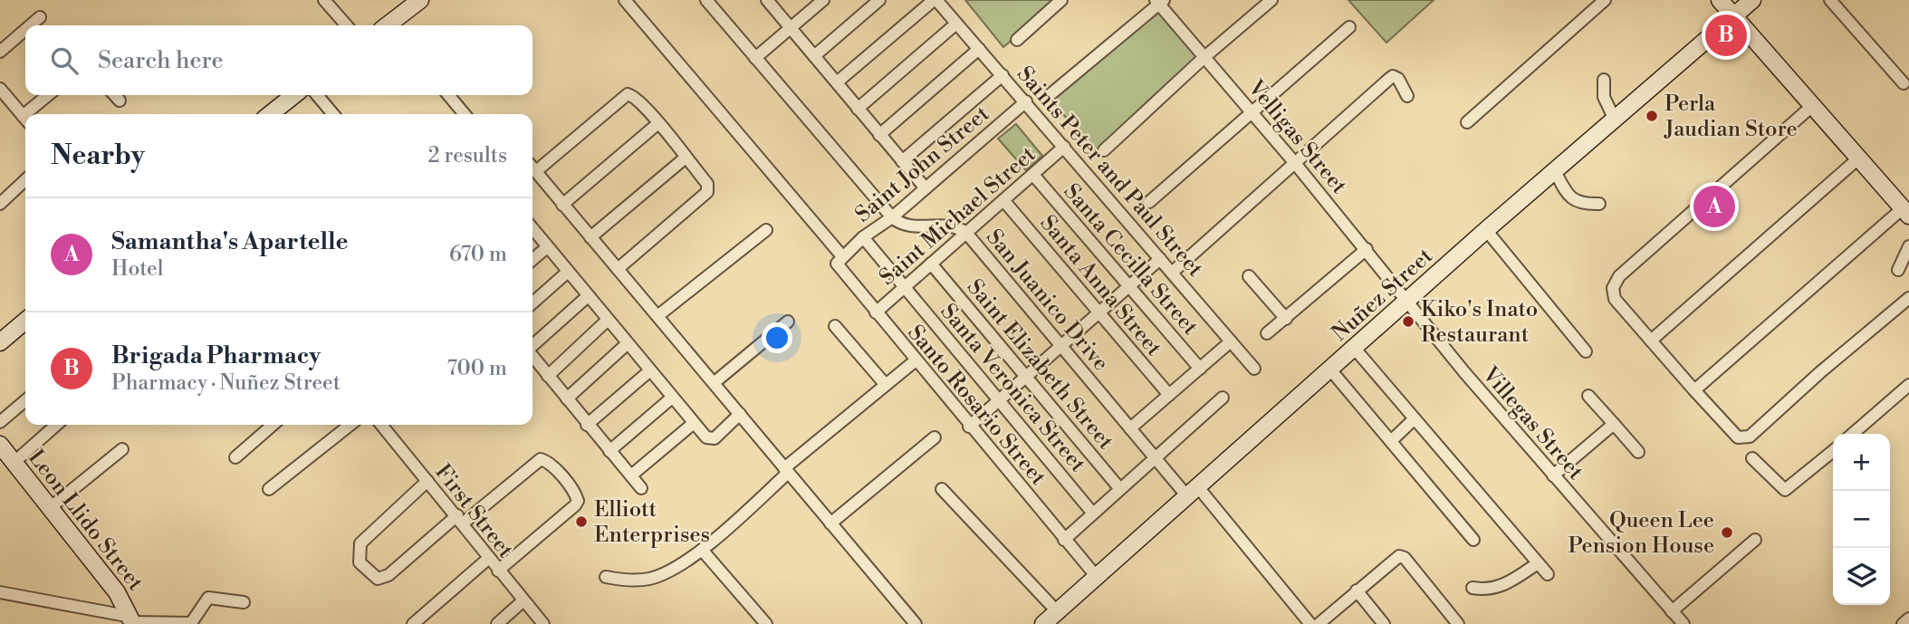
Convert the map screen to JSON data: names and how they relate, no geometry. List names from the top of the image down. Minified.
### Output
{"streets":{"street":["Velligas Street","Saint John Street","Saints Peter and Paul Street","Saint Michael Street","Santa Cecilla Street","Santa Anna Street","Nuñez Street","San Juanico Drive","Saint Elizabeth Street","Santa Veronica Street","Santo Rosario Street","Villegas Street","First Street","Leon Llido Street"]},"crossings":[["Velligas Street","Nuñez Street"],["Velligas Street","Villegas Street"],["Saint John Street","Saints Peter and Paul Street"],["Saint John Street","San Juanico Drive"],["Saint John Street","Santa Veronica Street"],["Saint John Street","Santo Rosario Street"],["Saints Peter and Paul Street","Saint Michael Street"],["Saint Michael Street","Santa Cecilla Street"],["Saint Michael Street","Santa Anna Street"],["Saint Michael Street","San Juanico Drive"],["Saint Michael Street","Saint Elizabeth Street"],["Saint Michael Street","Santa Veronica Street"],["Saint Michael Street","Santo Rosario Street"],["Nuñez Street","San Juanico Drive"],["Nuñez Street","Santo Rosario Street"],["Nuñez Street","Villegas Street"]],"places":["Perla Jaudian Store","Kiko's Inato Restaurant","Elliott Enterprises","Queen Lee Pension House"],"page":{"pins":["B","A"],"search":"Search here","heading":["Nearby","2 results"],"list":[{"mark":"A","name":"Samantha's Apartelle","note":"Hotel","value":"670 m"},{"mark":"B","name":"Brigada Pharmacy","note":"Pharmacy · Nuñez Street","value":"700 m"}],"map_buttons":["+","−"]}}
